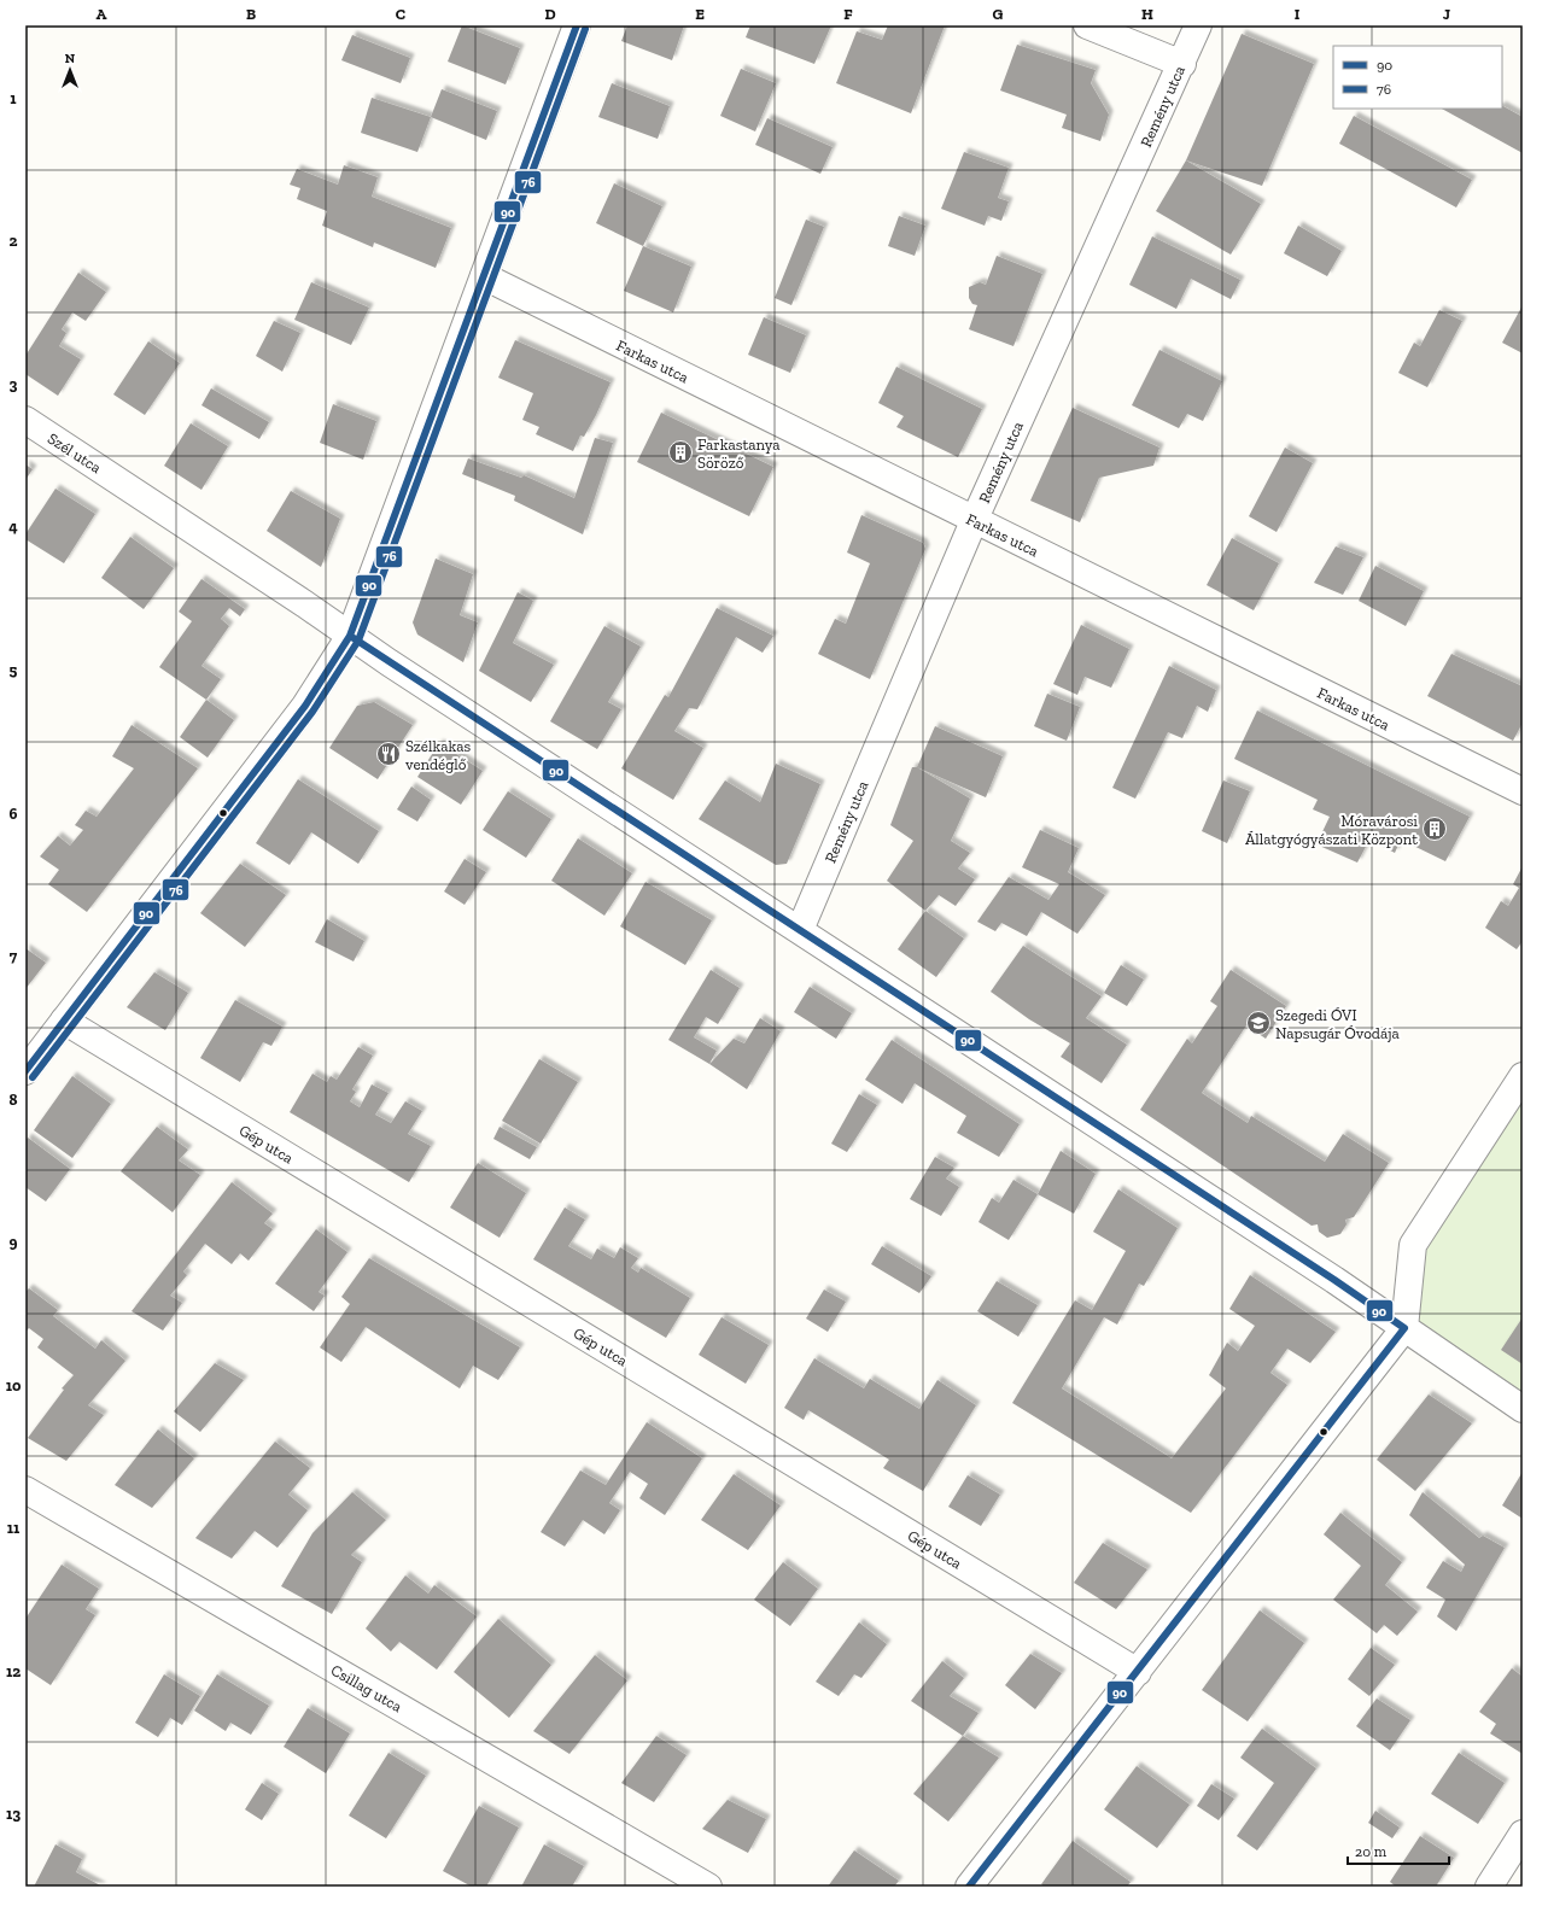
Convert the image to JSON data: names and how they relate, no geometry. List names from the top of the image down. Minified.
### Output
{"streets":{"street":["Remény utca","Farkas utca","Szél utca","Gép utca","Csillag utca"]},"crossings":[["Remény utca","Farkas utca"],["Remény utca","Szél utca"]],"places":{"building":["Farkastanya Söröző","Móravárosi Állatgyógyászati Központ"],"restaurant":["Szélkakas vendéglő"],"school or university":["Szegedi ÓVI Napsugár Óvodája"]},"lines":["transit line 90","transit line 76"],"legend":["90","76"],"scale_bar":"20 m","north":"top","grid":{"columns":["A","B","C","D","E","F","G","H","I","J"],"rows":["1","2","3","4","5","6","7","8","9","10","11","12","13"]}}
